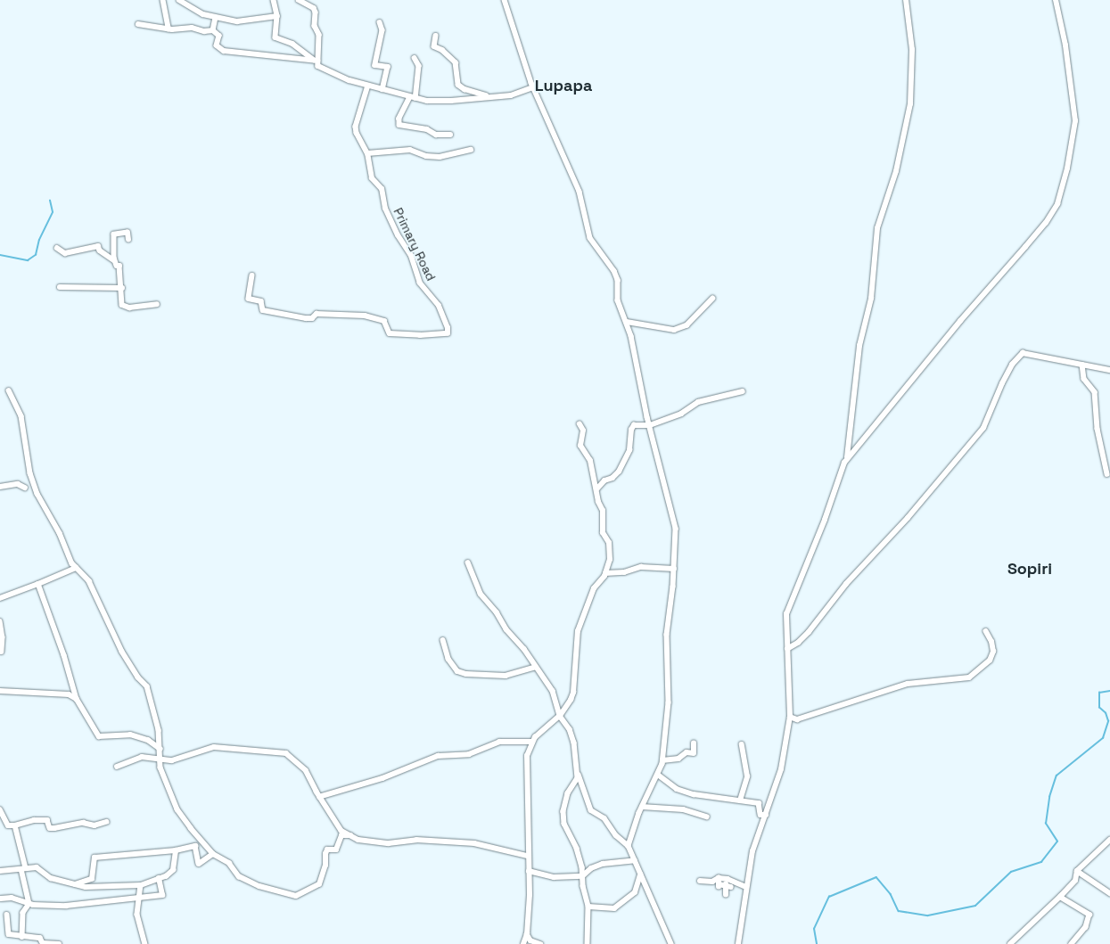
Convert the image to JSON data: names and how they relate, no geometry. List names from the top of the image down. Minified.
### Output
{"streets":{"street":["Primary Road"]},"districts":["Lupapa","Sopiri"]}
